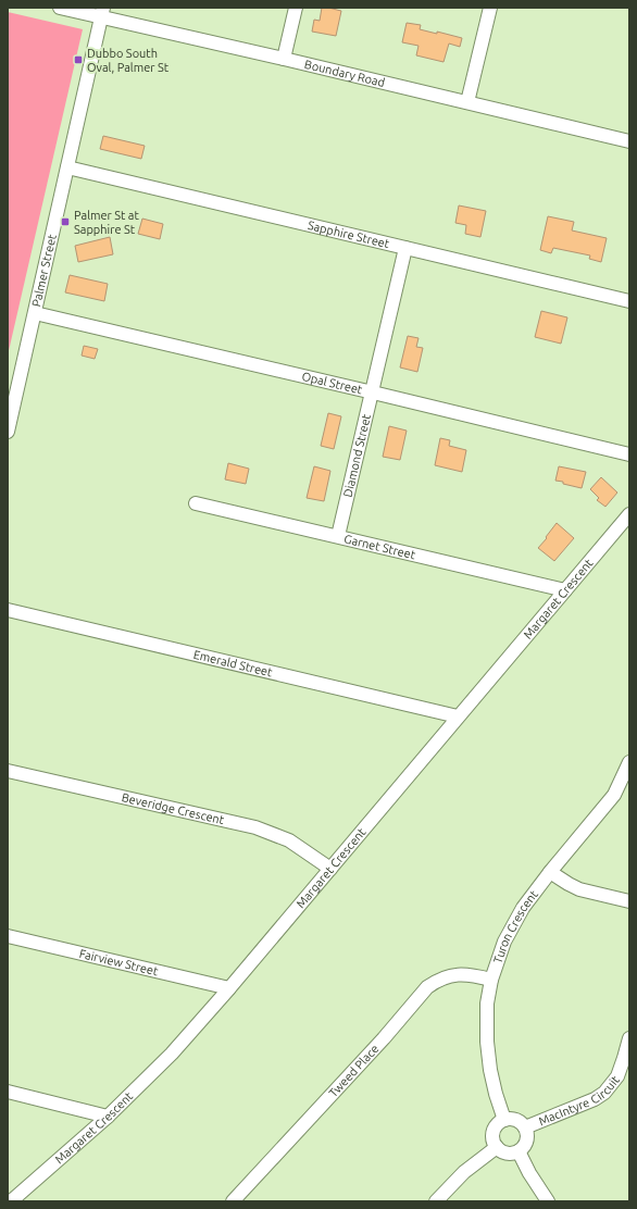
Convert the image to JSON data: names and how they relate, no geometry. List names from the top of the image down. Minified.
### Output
{"streets":{"street":["Boundary Road","Sapphire Street","Palmer Street","Opal Street","Diamond Street","Garnet Street","Margaret Crescent","Emerald Street","Beveridge Crescent","Turon Crescent","Fairview Street","Tweed Place","MacIntyre Circuit"]},"crossings":[["Boundary Road","Palmer Street"],["Sapphire Street","Palmer Street"],["Sapphire Street","Diamond Street"],["Palmer Street","Opal Street"],["Opal Street","Diamond Street"],["Diamond Street","Garnet Street"],["Garnet Street","Margaret Crescent"],["Margaret Crescent","Emerald Street"],["Margaret Crescent","Beveridge Crescent"],["Margaret Crescent","Fairview Street"],["Turon Crescent","Tweed Place"],["Turon Crescent","MacIntyre Circuit"]],"places":{"transit":["Dubbo South Oval, Palmer St","Palmer St at Sapphire St"]}}
